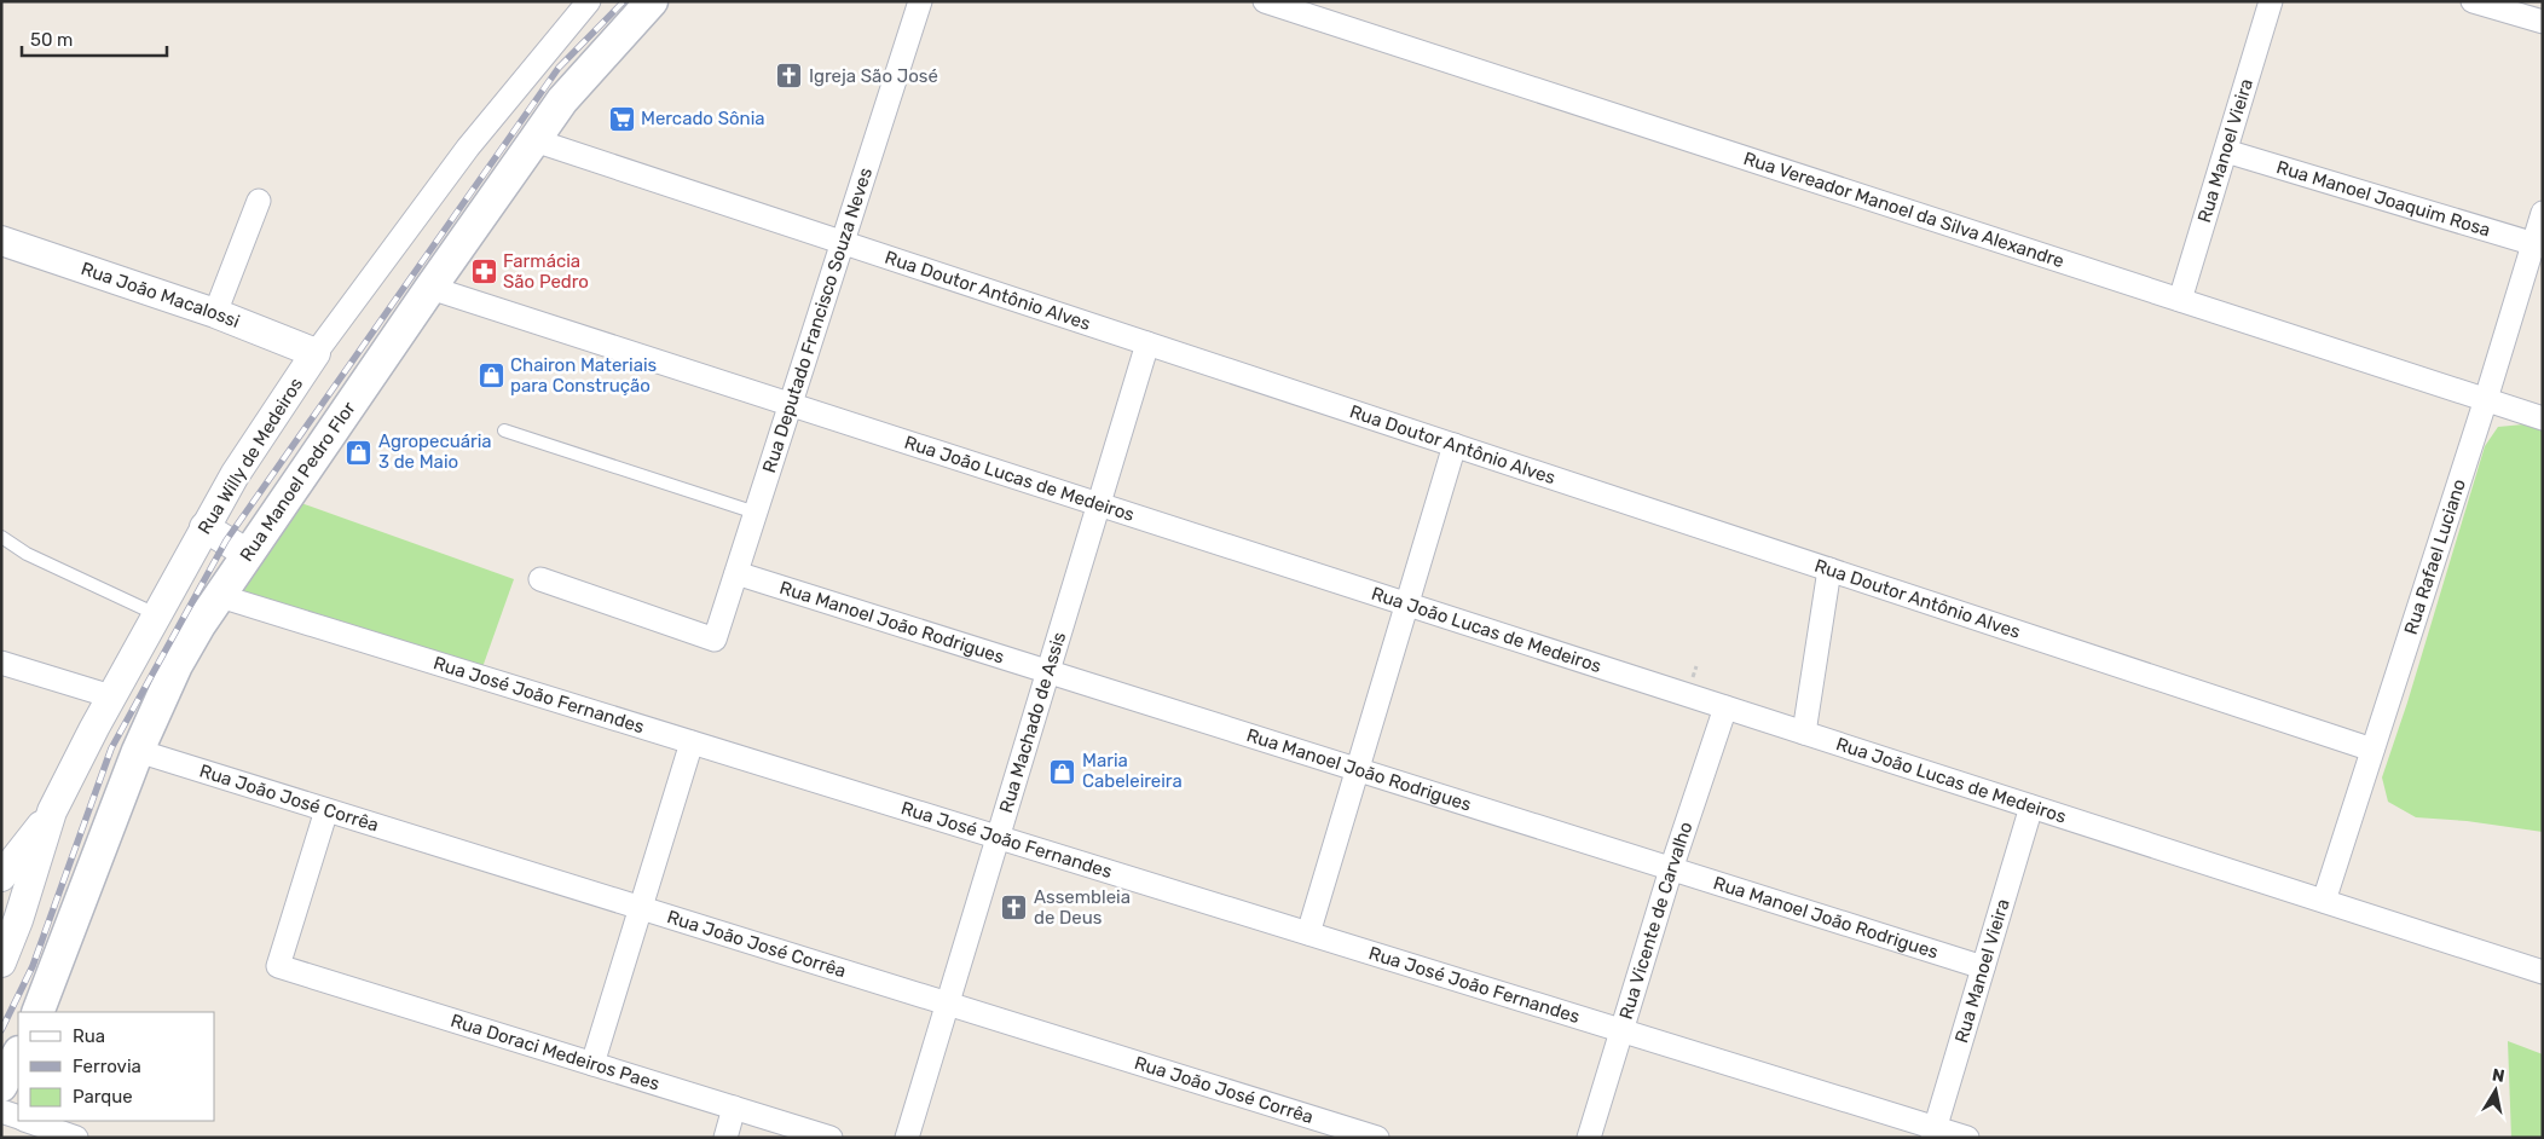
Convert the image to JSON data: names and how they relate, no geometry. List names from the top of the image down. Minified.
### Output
{"streets":{"main road":["Rua Manoel Pedro Flor"],"street":["Rua Manoel Vieira","Rua Manoel Joaquim Rosa","Rua Vereador Manoel da Silva Alexandre","Rua Doutor Antônio Alves","Rua João Macalossi","Rua Deputado Francisco Souza Neves","Rua Willy de Medeiros","Rua João Lucas de Medeiros","Rua Rafael Luciano","Rua Manoel João Rodrigues","Rua José João Fernandes","Rua Machado de Assis","Rua João José Corrêa","Rua Vicente de Carvalho","Rua Doraci Medeiros Paes"]},"crossings":[["Rua Manoel Vieira","Rua Manoel Joaquim Rosa"],["Rua Manoel Vieira","Rua Vereador Manoel da Silva Alexandre"],["Rua Manoel Vieira","Rua João Lucas de Medeiros"],["Rua Manoel Vieira","Rua Manoel João Rodrigues"],["Rua Manoel Vieira","Rua José João Fernandes"],["Rua Manoel Joaquim Rosa","Rua Rafael Luciano"],["Rua Vereador Manoel da Silva Alexandre","Rua Rafael Luciano"],["Rua Doutor Antônio Alves","Rua Deputado Francisco Souza Neves"],["Rua Doutor Antônio Alves","Rua Manoel Pedro Flor"],["Rua Doutor Antônio Alves","Rua Rafael Luciano"],["Rua Doutor Antônio Alves","Rua Machado de Assis"],["Rua João Macalossi","Rua Willy de Medeiros"],["Rua Deputado Francisco Souza Neves","Rua João Lucas de Medeiros"],["Rua Deputado Francisco Souza Neves","Rua Manoel João Rodrigues"],["Rua João Lucas de Medeiros","Rua Manoel Pedro Flor"],["Rua João Lucas de Medeiros","Rua Rafael Luciano"],["Rua João Lucas de Medeiros","Rua Machado de Assis"],["Rua João Lucas de Medeiros","Rua Vicente de Carvalho"],["Rua Manoel Pedro Flor","Rua José João Fernandes"],["Rua Manoel Pedro Flor","Rua João José Corrêa"],["Rua Manoel João Rodrigues","Rua Machado de Assis"],["Rua Manoel João Rodrigues","Rua Vicente de Carvalho"],["Rua José João Fernandes","Rua Machado de Assis"],["Rua José João Fernandes","Rua Vicente de Carvalho"],["Rua Machado de Assis","Rua João José Corrêa"],["Rua João José Corrêa","Rua Doraci Medeiros Paes"]],"places":{"church":["Igreja São José","Assembleia de Deus"],"supermarket":["Mercado Sônia"],"pharmacy":["Farmácia São Pedro"],"shop":["Chairon Materiais para Construção","Agropecuária 3 de Maio","Maria Cabeleireira"]},"legend":["Rua","Ferrovia","Parque"],"scale_bar":"50 m","north":"top"}
